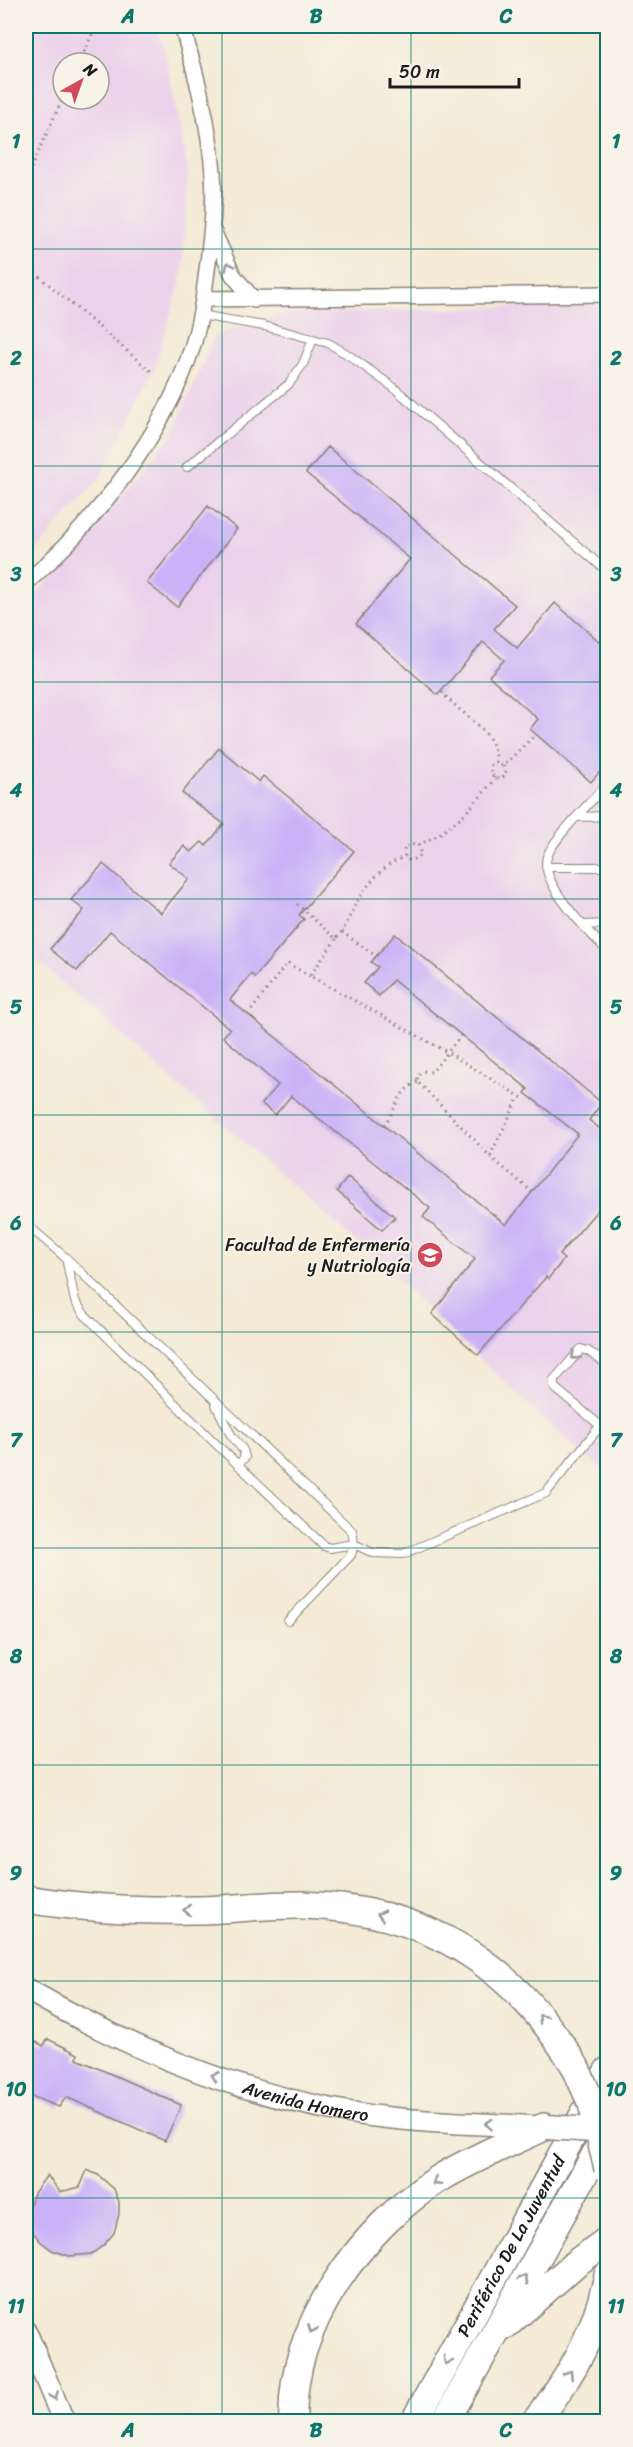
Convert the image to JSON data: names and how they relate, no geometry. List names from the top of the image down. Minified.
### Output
{"streets":{"highway":["Periférico De La Juventud"],"main road":["Avenida Homero"]},"crossings":[["Avenida Homero","Periférico De La Juventud"]],"one_way":["Avenida Homero"],"places":{"school or university":["Facultad de Enfermería y Nutriología"]},"scale_bar":"50 m","north":"top right","grid":{"columns":["A","B","C"],"rows":["1","2","3","4","5","6","7","8","9","10","11"]}}
